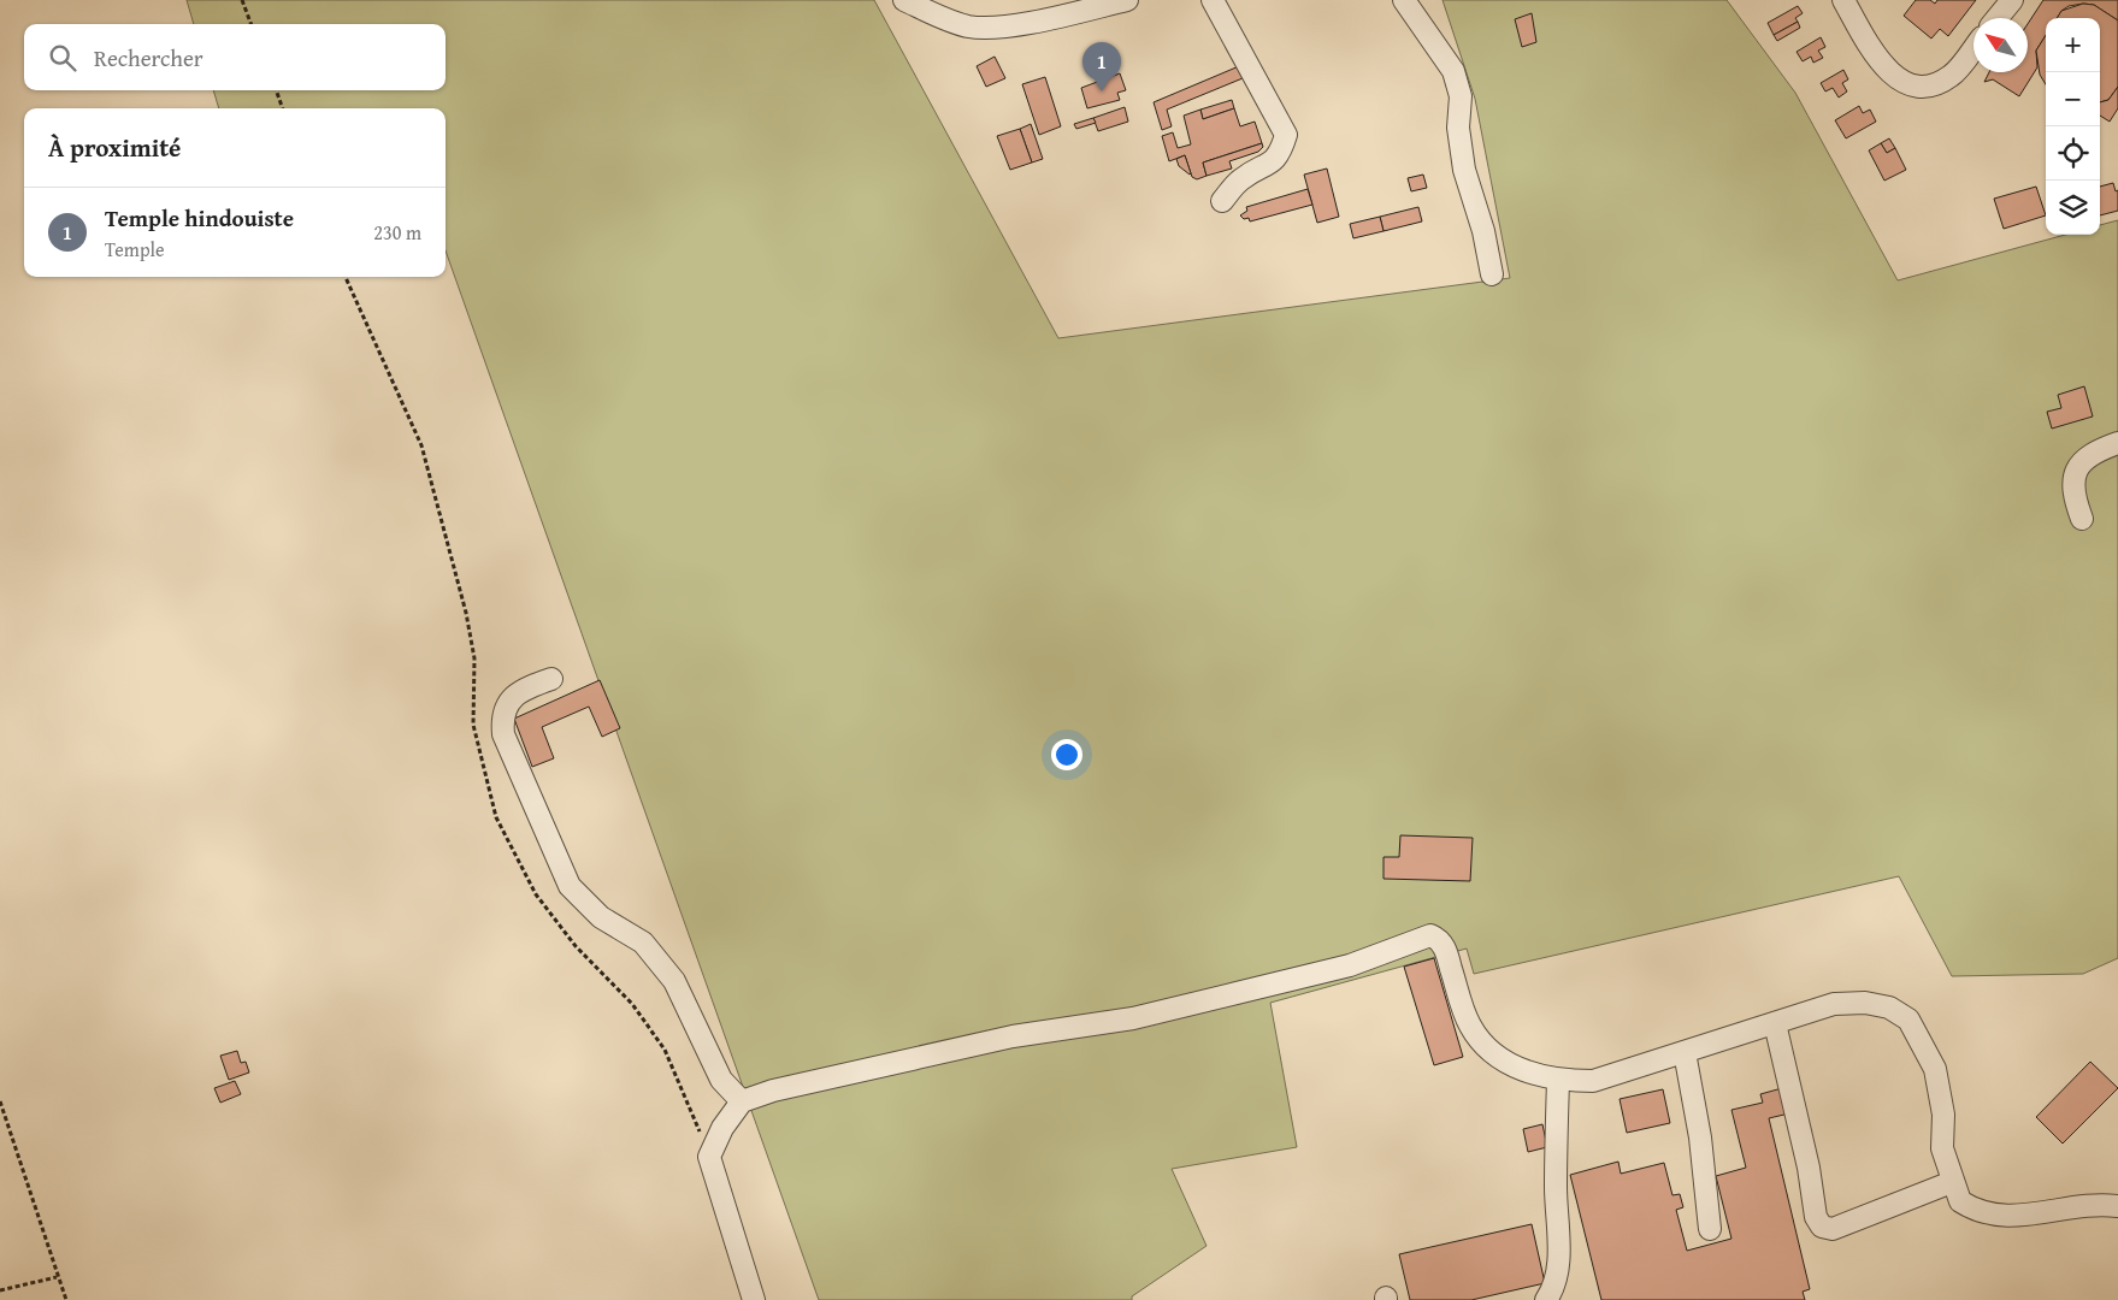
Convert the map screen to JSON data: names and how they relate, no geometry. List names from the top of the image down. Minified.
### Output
{"north":"top left","page":{"map_buttons":["+","−"],"search":"Rechercher","pins":"1","heading":"À proximité","list":[{"mark":"1","name":"Temple hindouiste","note":"Temple","value":"230 m"}]}}
